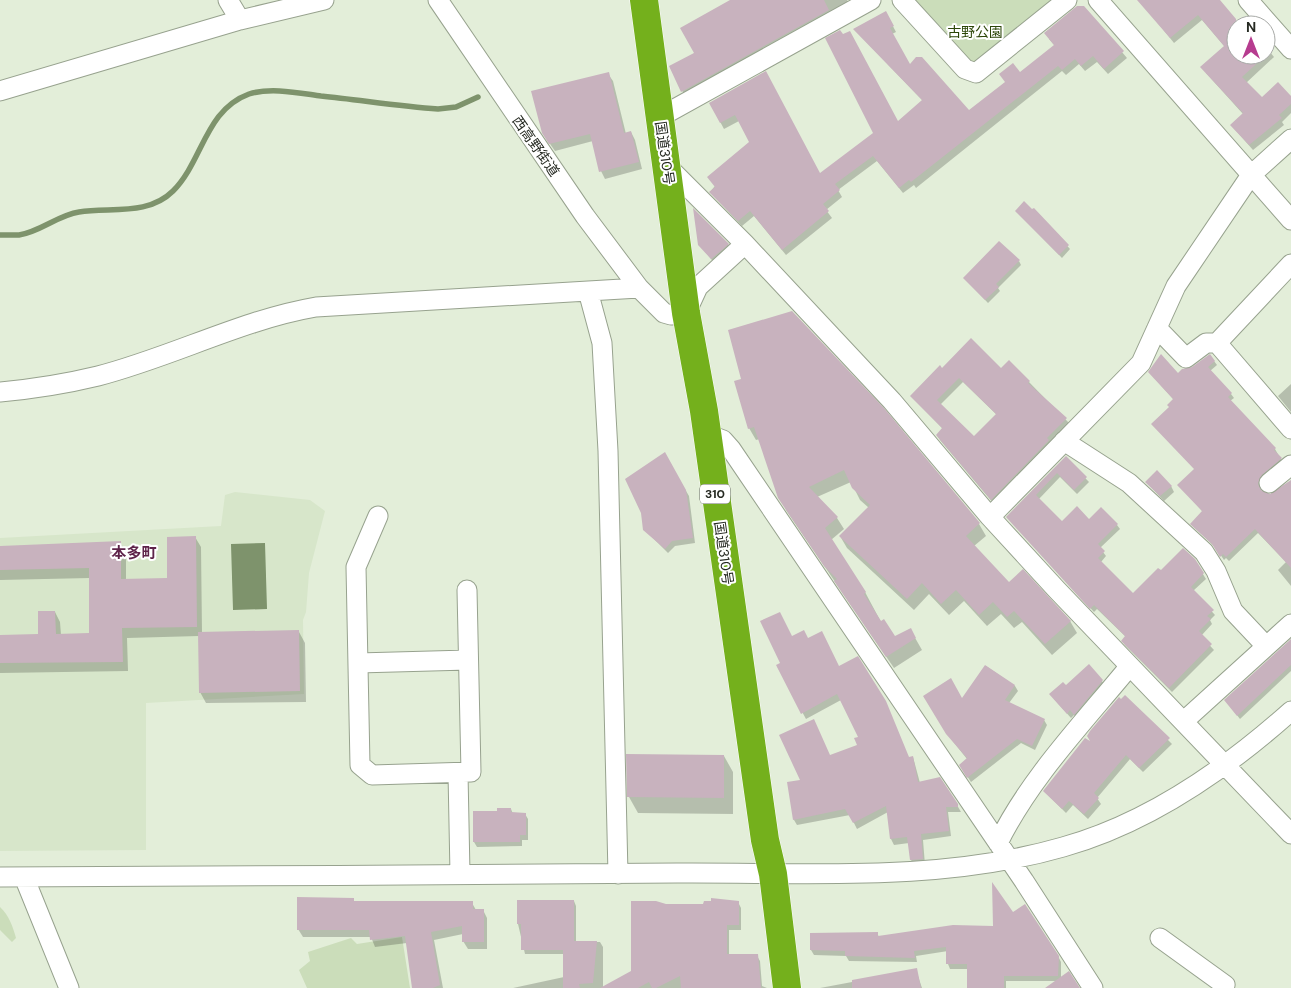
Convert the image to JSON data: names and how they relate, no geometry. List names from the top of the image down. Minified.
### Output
{"streets":{"highway":["国道310号","310"],"street":["西高野街道"]},"crossings":[["西高野街道","国道310号"]],"districts":["本多町"],"parks":["古野公園"],"north":"top"}
